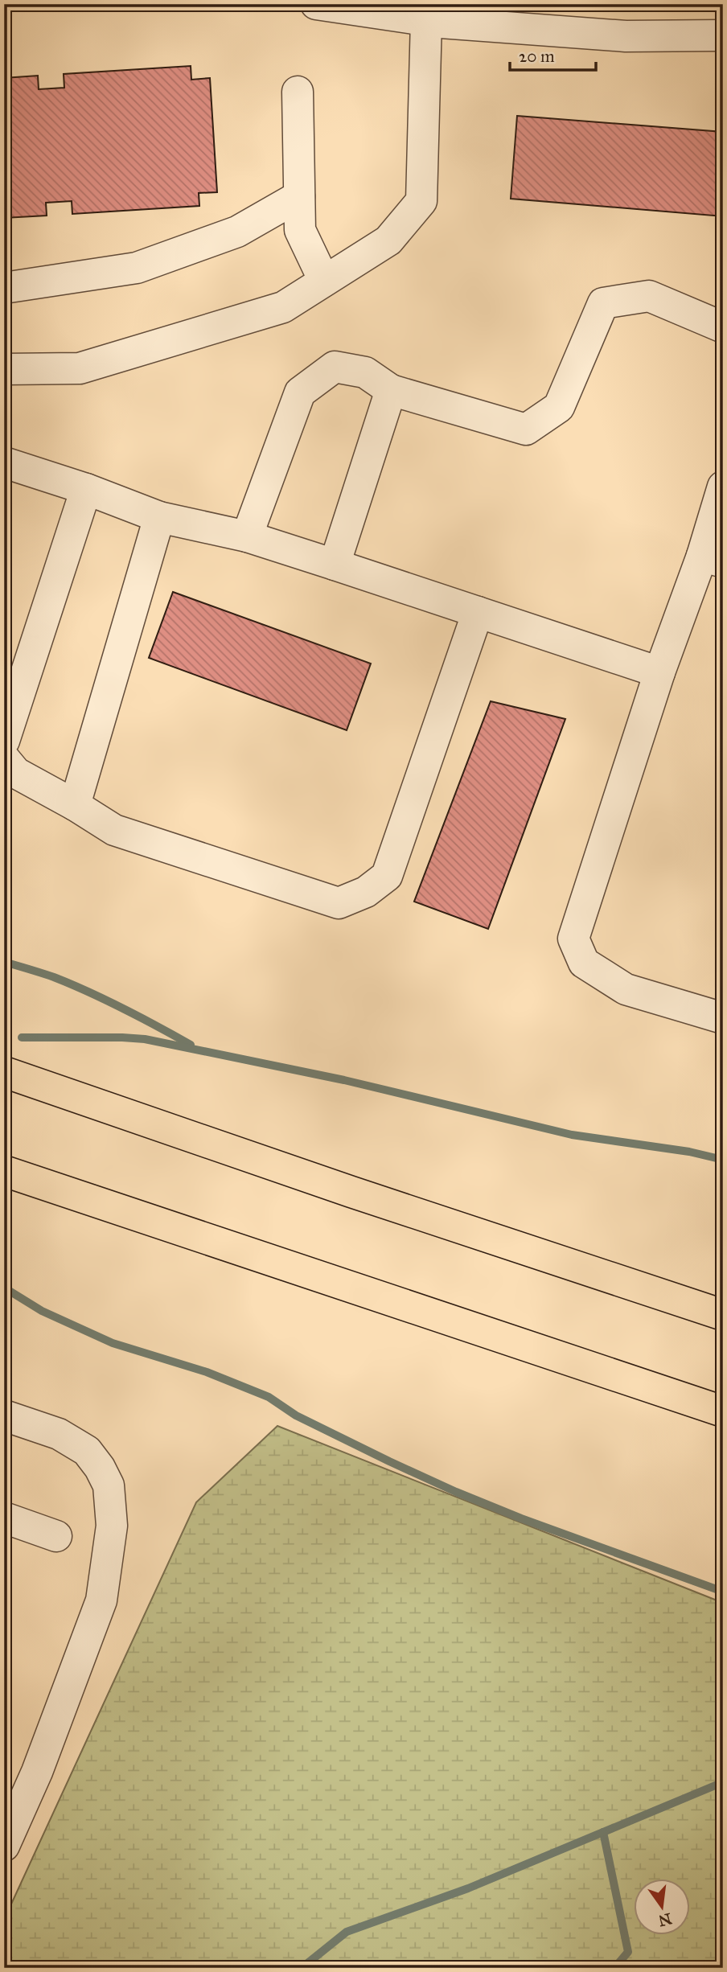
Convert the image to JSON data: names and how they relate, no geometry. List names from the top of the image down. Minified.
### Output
{"scale_bar":"20 m","north":"bottom"}
